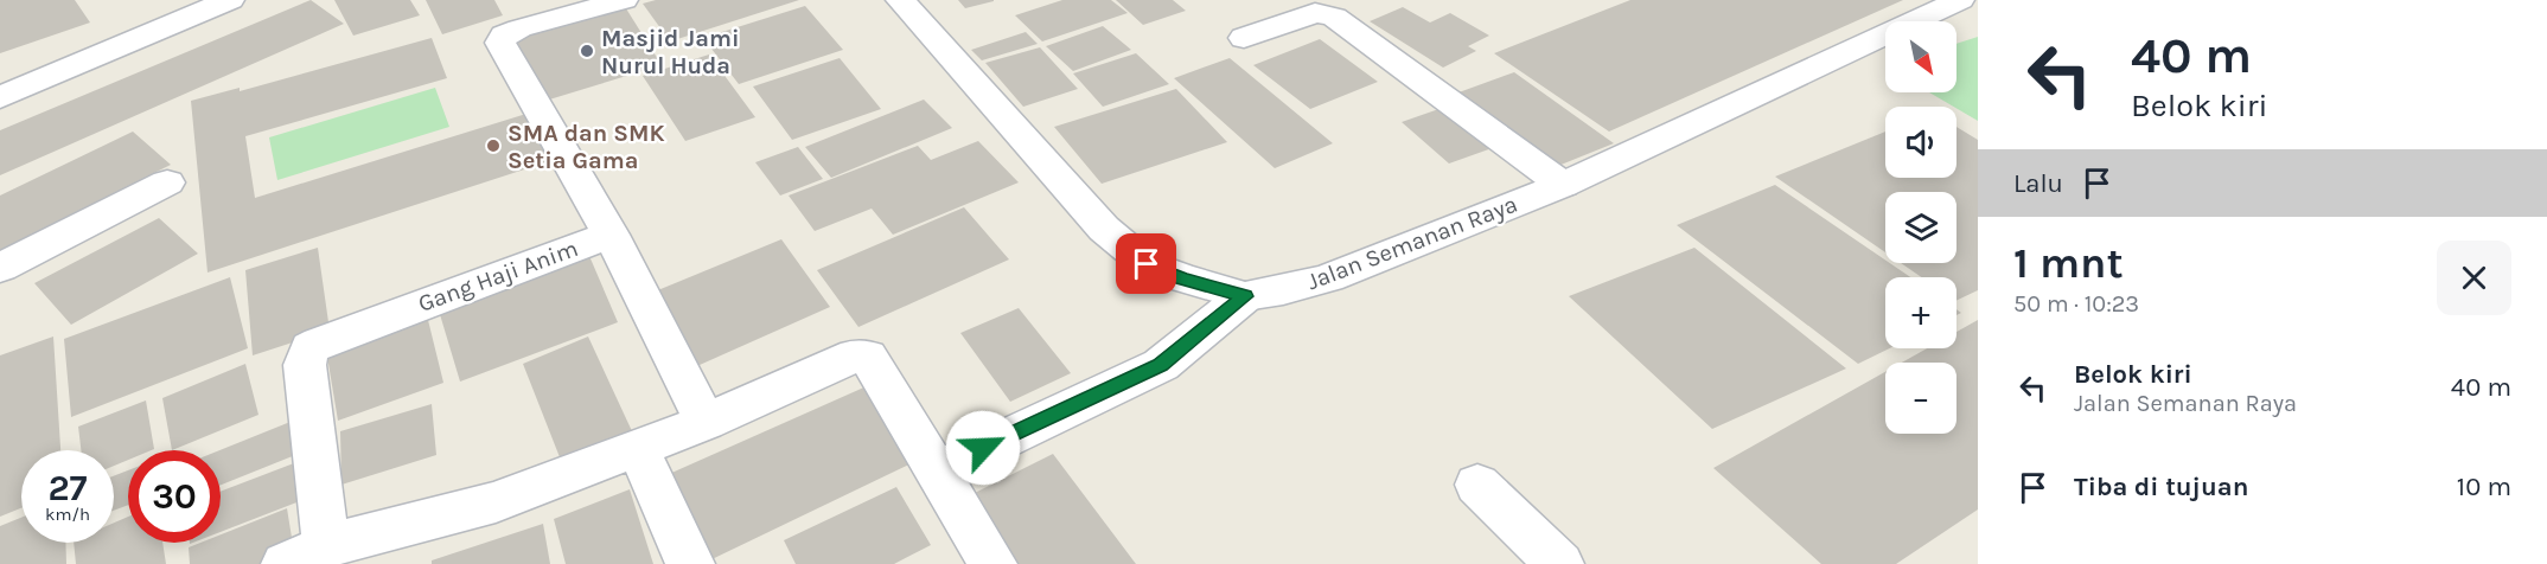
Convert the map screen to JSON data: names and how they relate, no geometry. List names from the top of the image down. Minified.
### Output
{"streets":{"street":["Jalan Semanan Raya","Gang Haji Anim"]},"places":["Masjid Jami Nurul Huda","SMA dan SMK Setia Gama"],"north":"bottom right","page":{"turn":["40 m","Belok kiri"],"map_buttons":["+","−"],"then":"Lalu","heading":["1 mnt","50 m · 10:23"],"list":[{"name":"Belok kiri","note":"Jalan Semanan Raya","value":"40 m"},{"name":"Tiba di tujuan","value":"10 m"}],"speed":"27 km/h","limit":"30"}}
